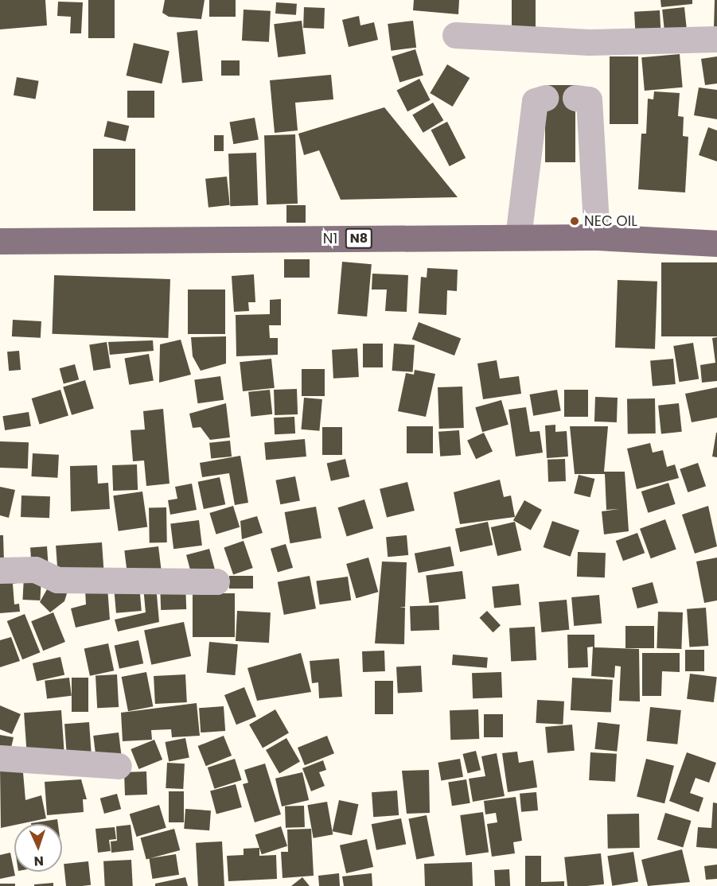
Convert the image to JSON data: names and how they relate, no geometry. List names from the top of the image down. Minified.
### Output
{"streets":{"highway":["N1","N8"]},"places":["NEC OIL"],"north":"bottom"}
